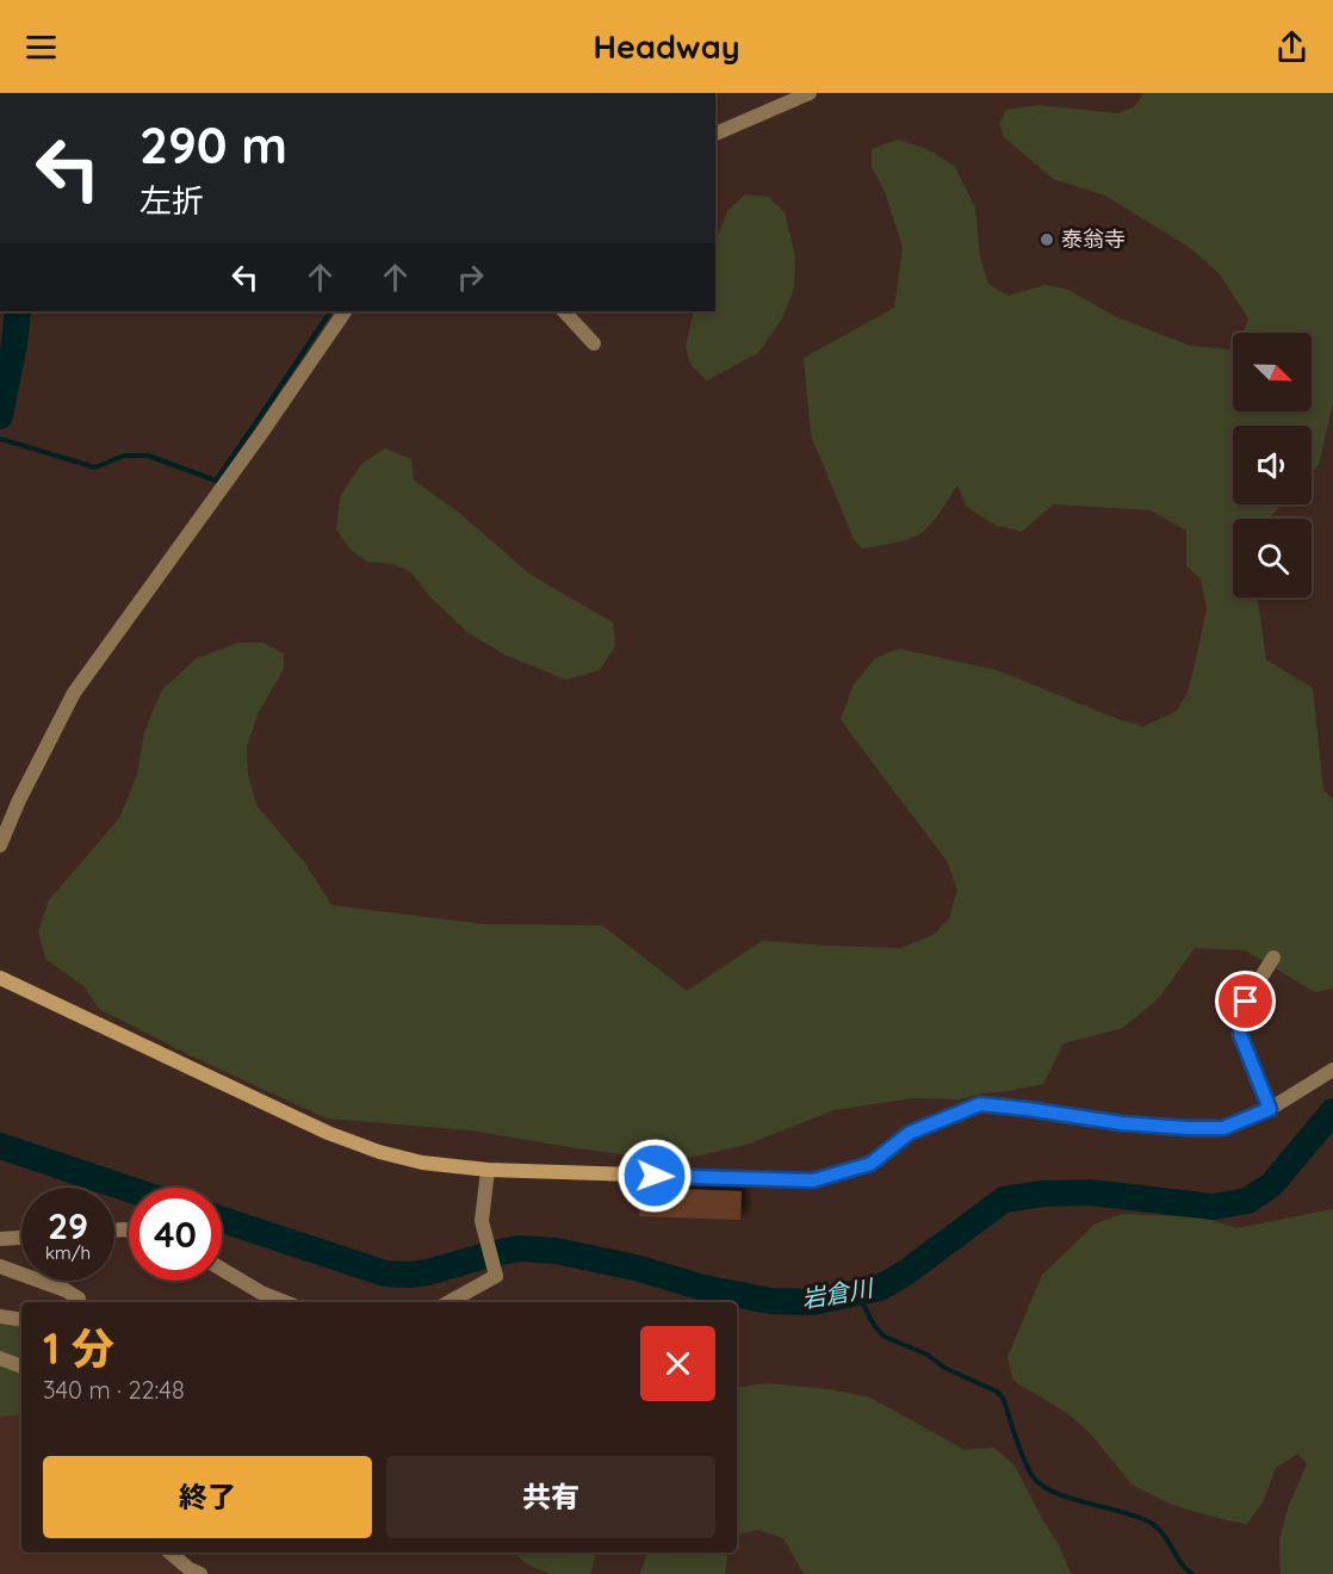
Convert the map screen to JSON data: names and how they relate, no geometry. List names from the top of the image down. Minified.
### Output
{"water":["岩倉川"],"places":["泰翁寺"],"north":"bottom right","page":{"header":"Headway","turn":["290 m","左折"],"speed":"29 km/h","limit":"40","heading":["1 分","340 m · 22:48"],"buttons":["終了","共有"]}}
